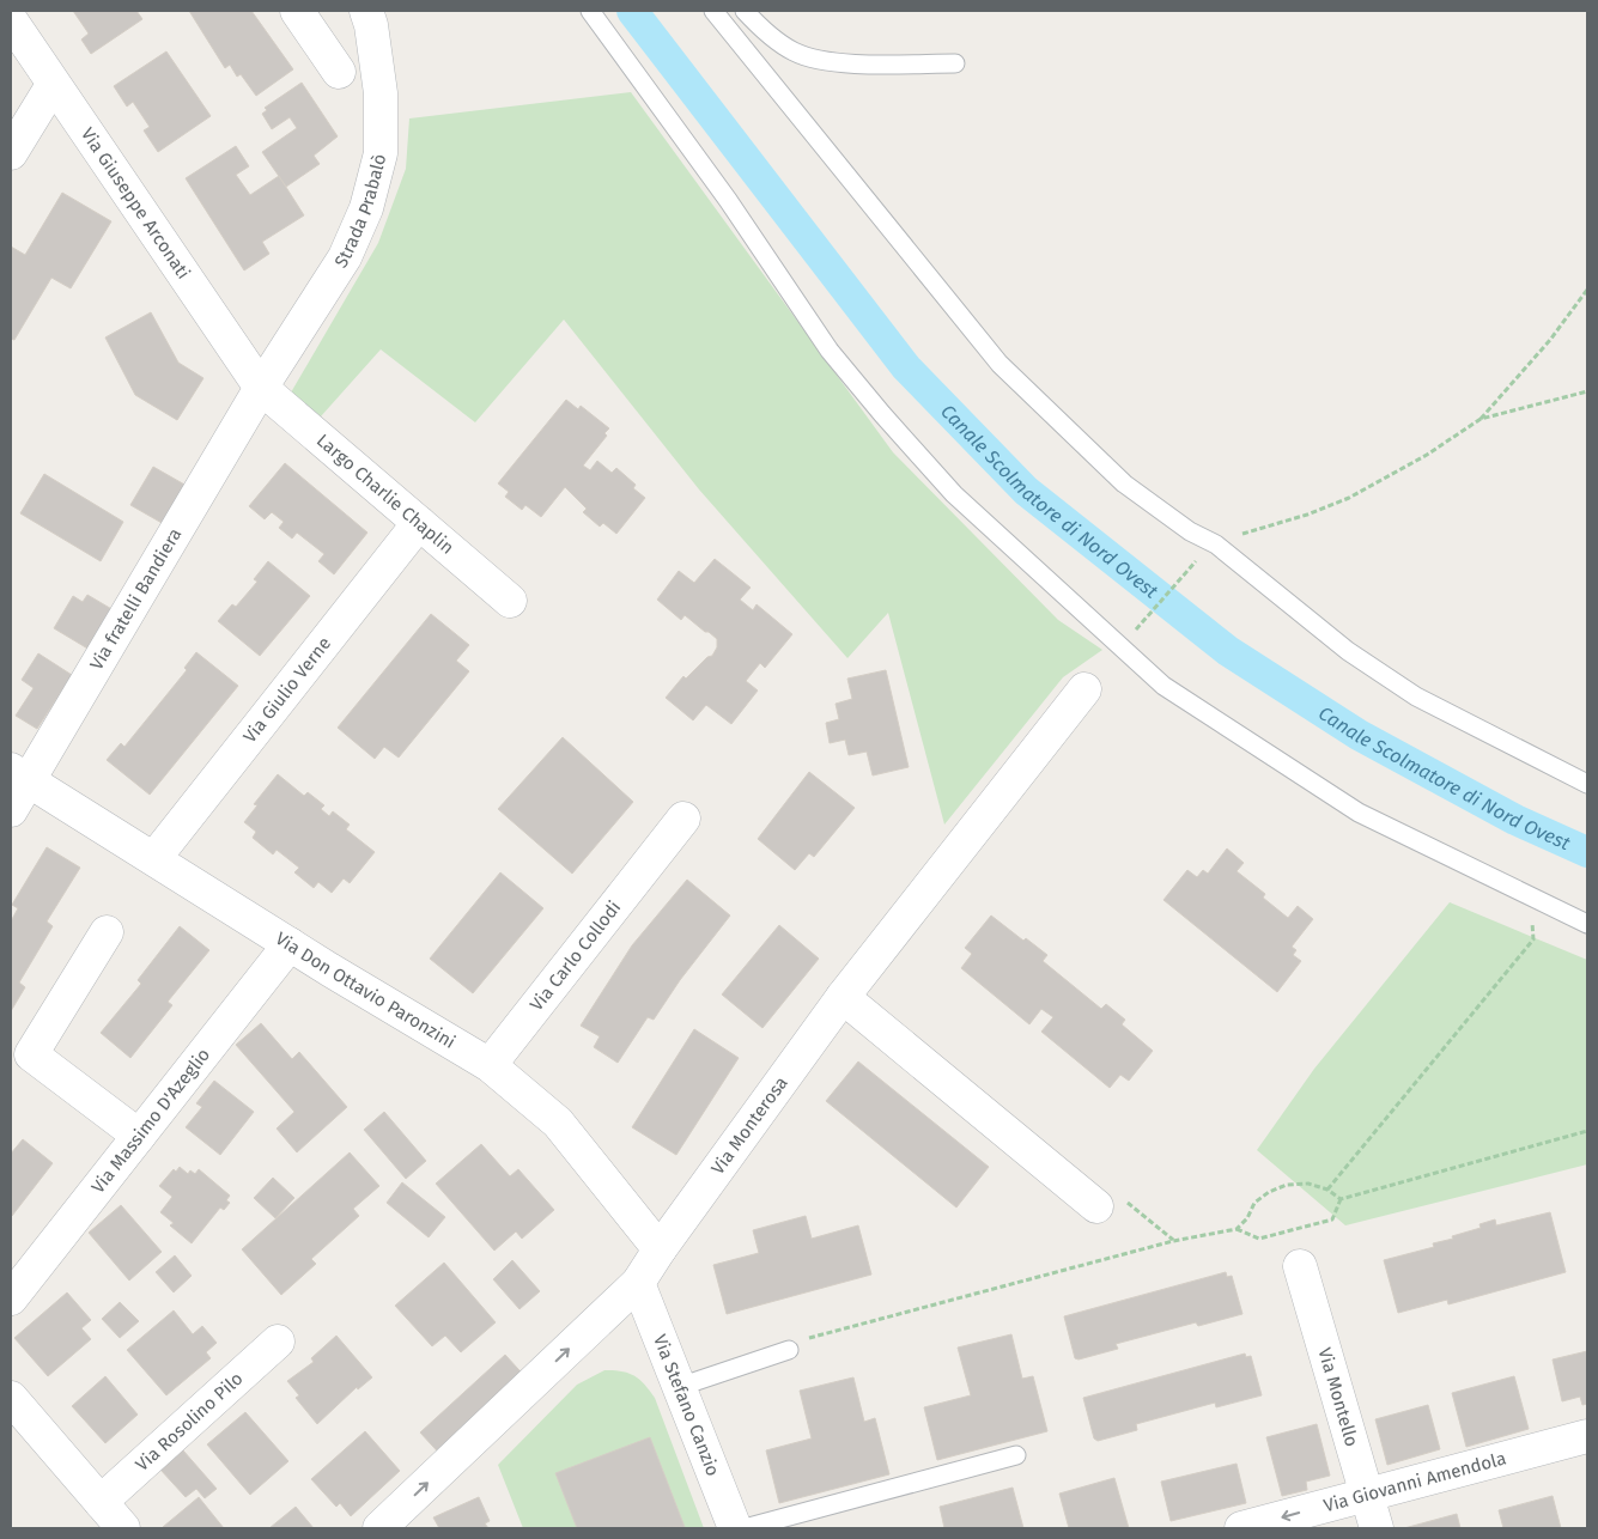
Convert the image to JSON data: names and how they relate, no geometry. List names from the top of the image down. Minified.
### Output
{"streets":{"street":["Via Giuseppe Arconati","Strada Prabalò","Largo Charlie Chaplin","Via fratelli Bandiera","Via Giulio Verne","Via Carlo Collodi","Via Don Ottavio Paronzini","Via Massimo D'Azeglio","Via Monterosa","Via Montello","Via Stefano Canzio","Via Rosolino Pilo","Via Giovanni Amendola"]},"crossings":[["Via Giuseppe Arconati","Strada Prabalò"],["Via Giuseppe Arconati","Largo Charlie Chaplin"],["Via Giuseppe Arconati","Via fratelli Bandiera"],["Strada Prabalò","Largo Charlie Chaplin"],["Strada Prabalò","Via fratelli Bandiera"],["Largo Charlie Chaplin","Via fratelli Bandiera"],["Largo Charlie Chaplin","Via Giulio Verne"],["Via fratelli Bandiera","Via Don Ottavio Paronzini"],["Via Giulio Verne","Via Don Ottavio Paronzini"],["Via Carlo Collodi","Via Don Ottavio Paronzini"],["Via Don Ottavio Paronzini","Via Massimo D'Azeglio"],["Via Don Ottavio Paronzini","Via Monterosa"],["Via Monterosa","Via Stefano Canzio"],["Via Montello","Via Giovanni Amendola"]],"one_way":["Via Giovanni Amendola"],"water":["Canale Scolmatore di Nord Ovest"]}
